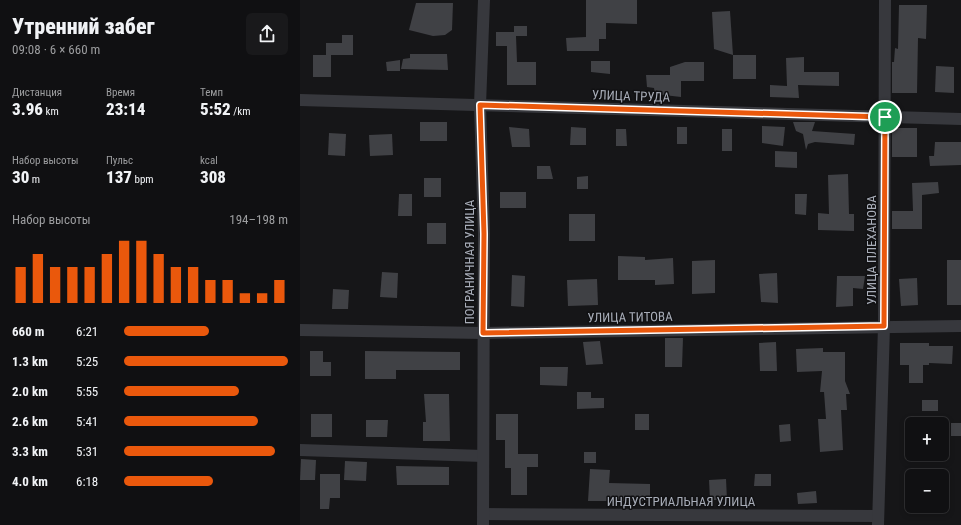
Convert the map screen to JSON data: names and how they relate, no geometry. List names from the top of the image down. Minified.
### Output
{"streets":{"street":["УЛИЦА ТРУДА","УЛИЦА ПЛЕХАНОВА","ПОГРАНИЧНАЯ УЛИЦА","УЛИЦА ТИТОВА","ИНДУСТРИАЛЬНАЯ УЛИЦА"]},"crossings":[["УЛИЦА ТРУДА","УЛИЦА ПЛЕХАНОВА"],["УЛИЦА ТРУДА","ПОГРАНИЧНАЯ УЛИЦА"],["УЛИЦА ПЛЕХАНОВА","УЛИЦА ТИТОВА"],["УЛИЦА ПЛЕХАНОВА","ИНДУСТРИАЛЬНАЯ УЛИЦА"],["ПОГРАНИЧНАЯ УЛИЦА","УЛИЦА ТИТОВА"],["ПОГРАНИЧНАЯ УЛИЦА","ИНДУСТРИАЛЬНАЯ УЛИЦА"]],"page":{"heading":["Утренний забег","09:08 · 6 × 660 m"],"stats":[["Дистанция","3.96 km"],["Время","23:14"],["Темп","5:52 /km"],["Набор высоты","30 m"],["Пульс","137 bpm"],["kcal","308"]],"chart":["Набор высоты","194–198 m"],"list":[{"name":"660 m","note":"6:21"},{"name":"1.3 km","note":"5:25"},{"name":"2.0 km","note":"5:55"},{"name":"2.6 km","note":"5:41"},{"name":"3.3 km","note":"5:31"},{"name":"4.0 km","note":"6:18"}],"map_buttons":["+","−"]}}
